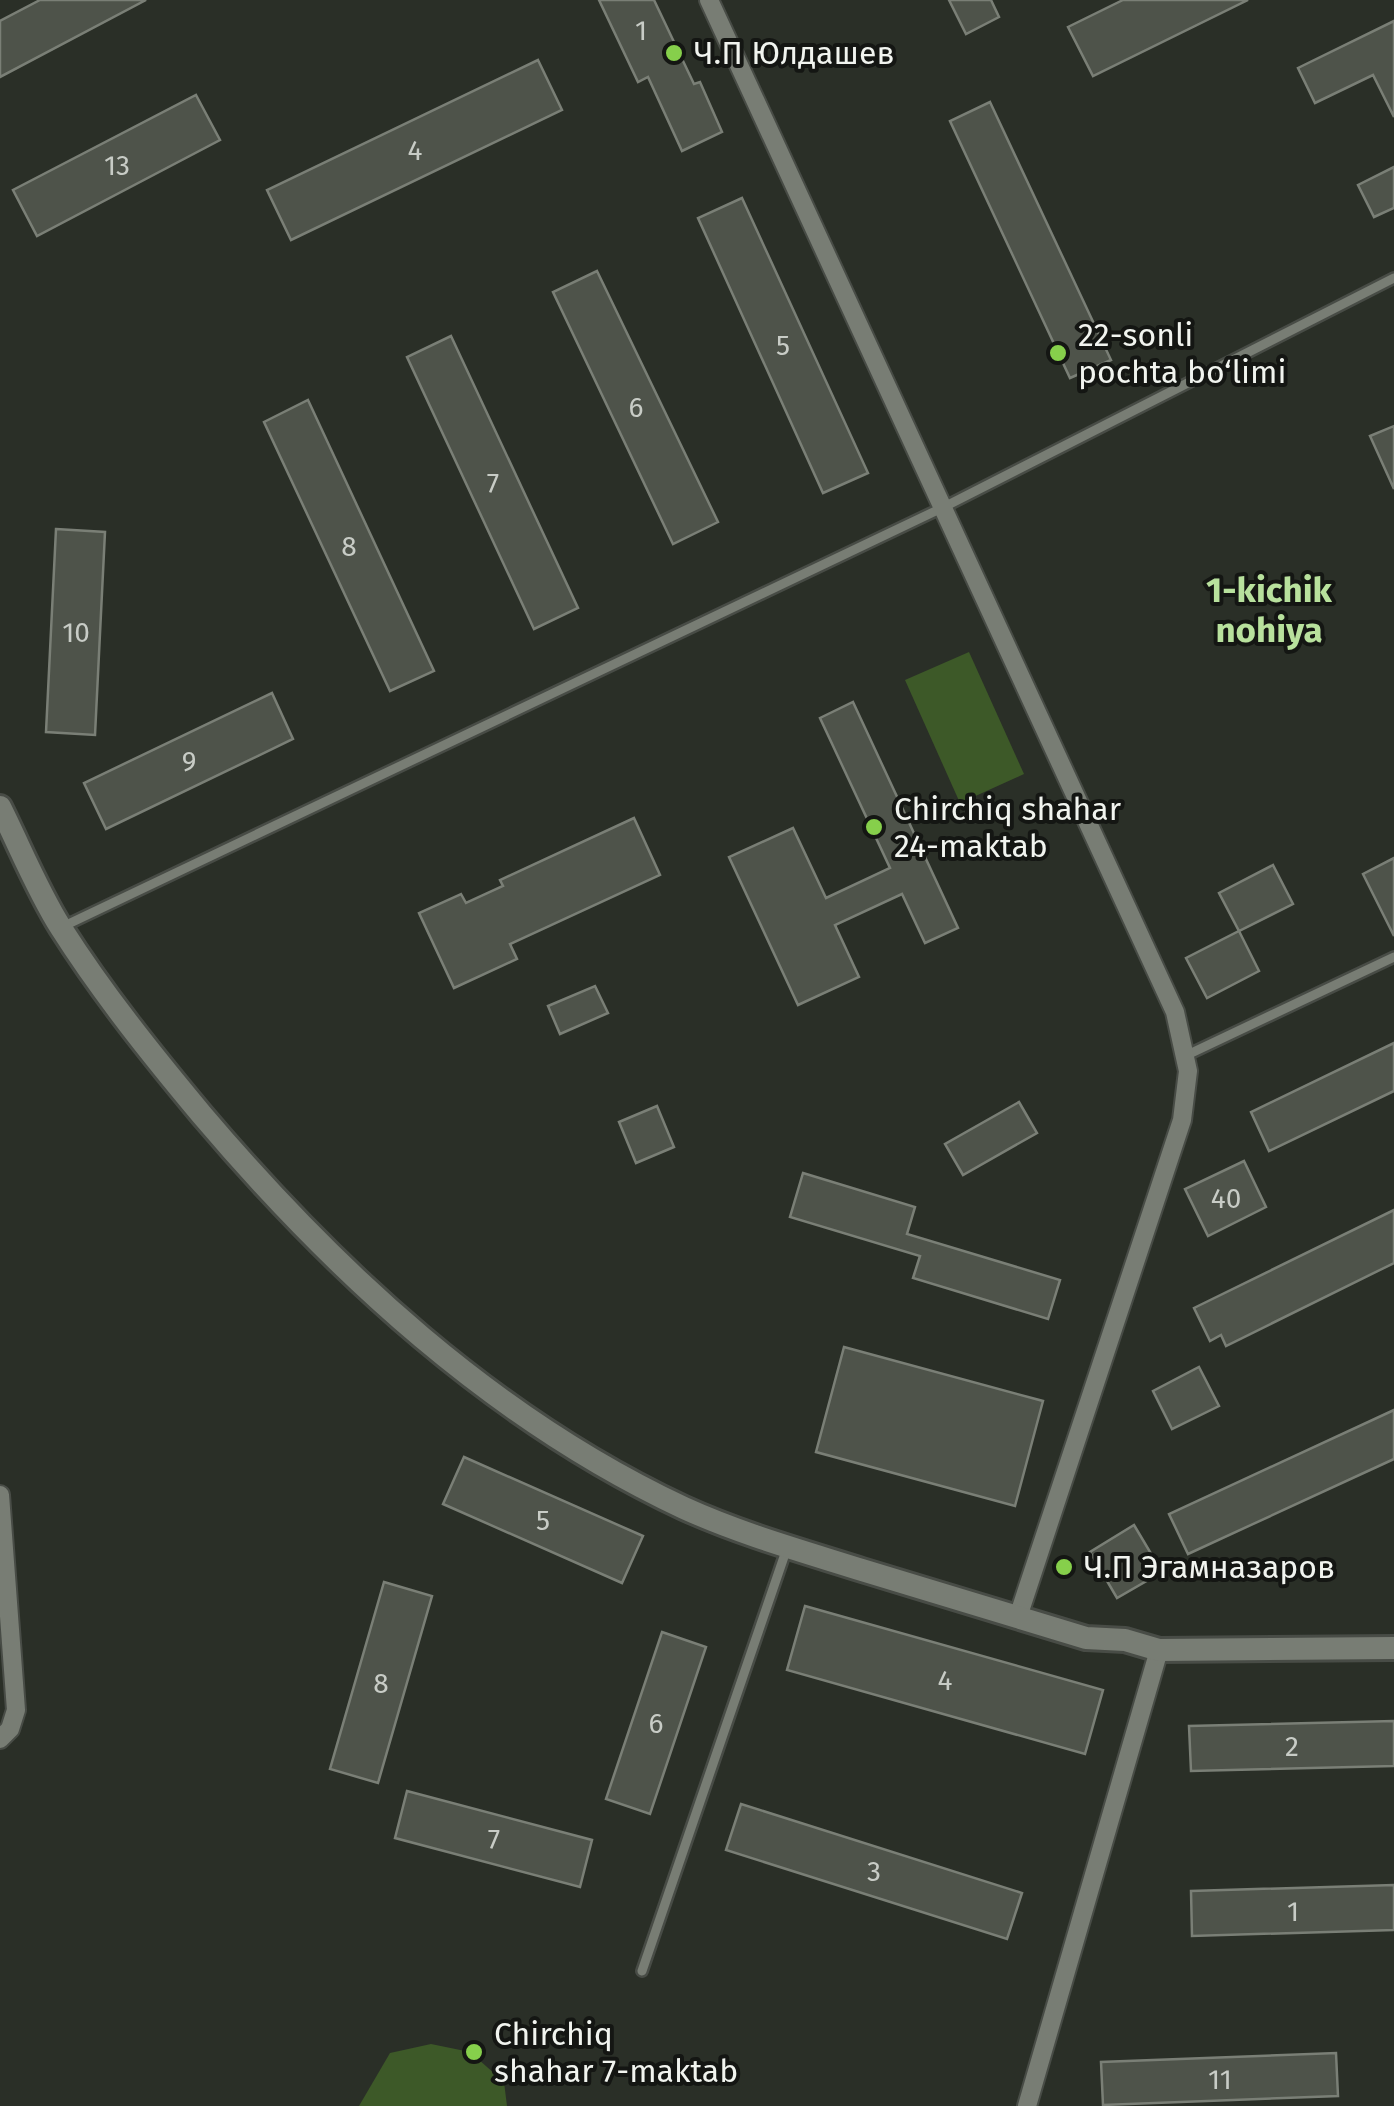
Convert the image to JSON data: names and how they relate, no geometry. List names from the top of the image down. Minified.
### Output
{"districts":["1-kichik nohiya"],"places":["Ч.П Юлдашев","22-sonli pochta bo‘limi","Chirchiq shahar 24-maktab","Ч.П Эгамназаров","Chirchiq shahar 7-maktab"],"house_numbers":["1","4","13","5","6","7","8","10","9","40","5","4","8","6","2","7","3","1","11"]}
